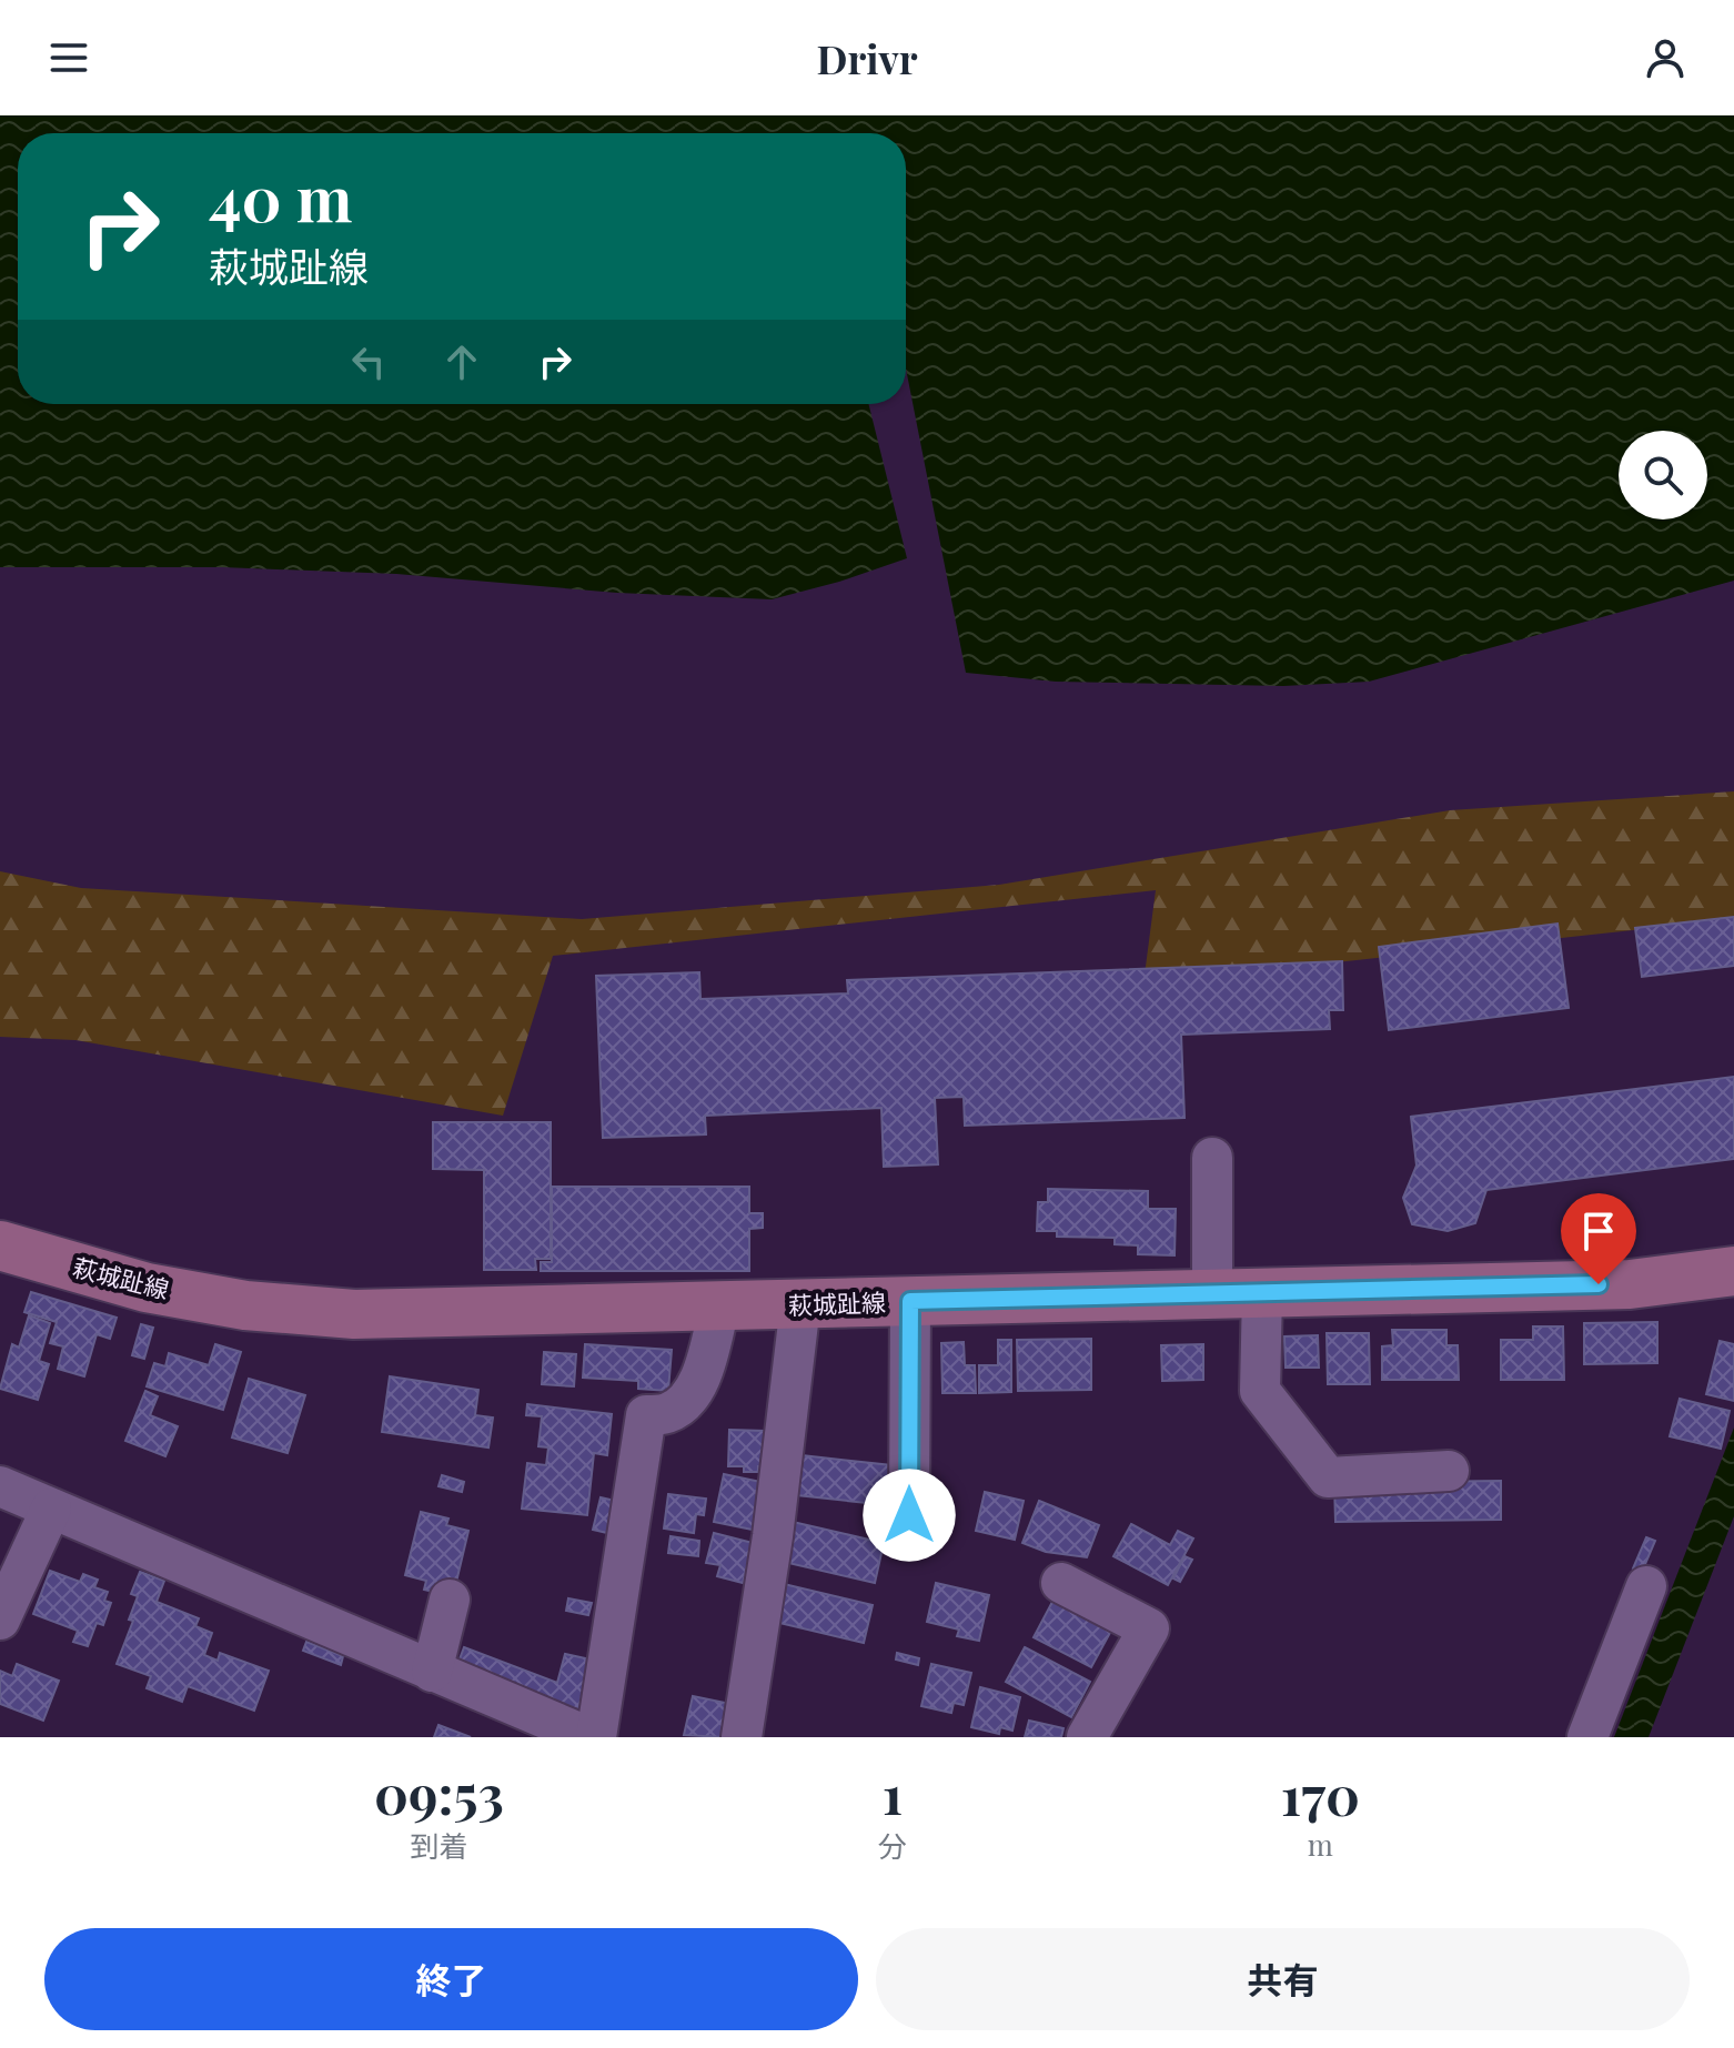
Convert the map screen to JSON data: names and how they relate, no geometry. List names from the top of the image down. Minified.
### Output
{"streets":{"main road":["萩城趾線"]},"page":{"header":"Drivr","turn":["40 m","萩城趾線"],"eta":["09:53","到着","1","分","170","m"],"buttons":["終了","共有"]}}
